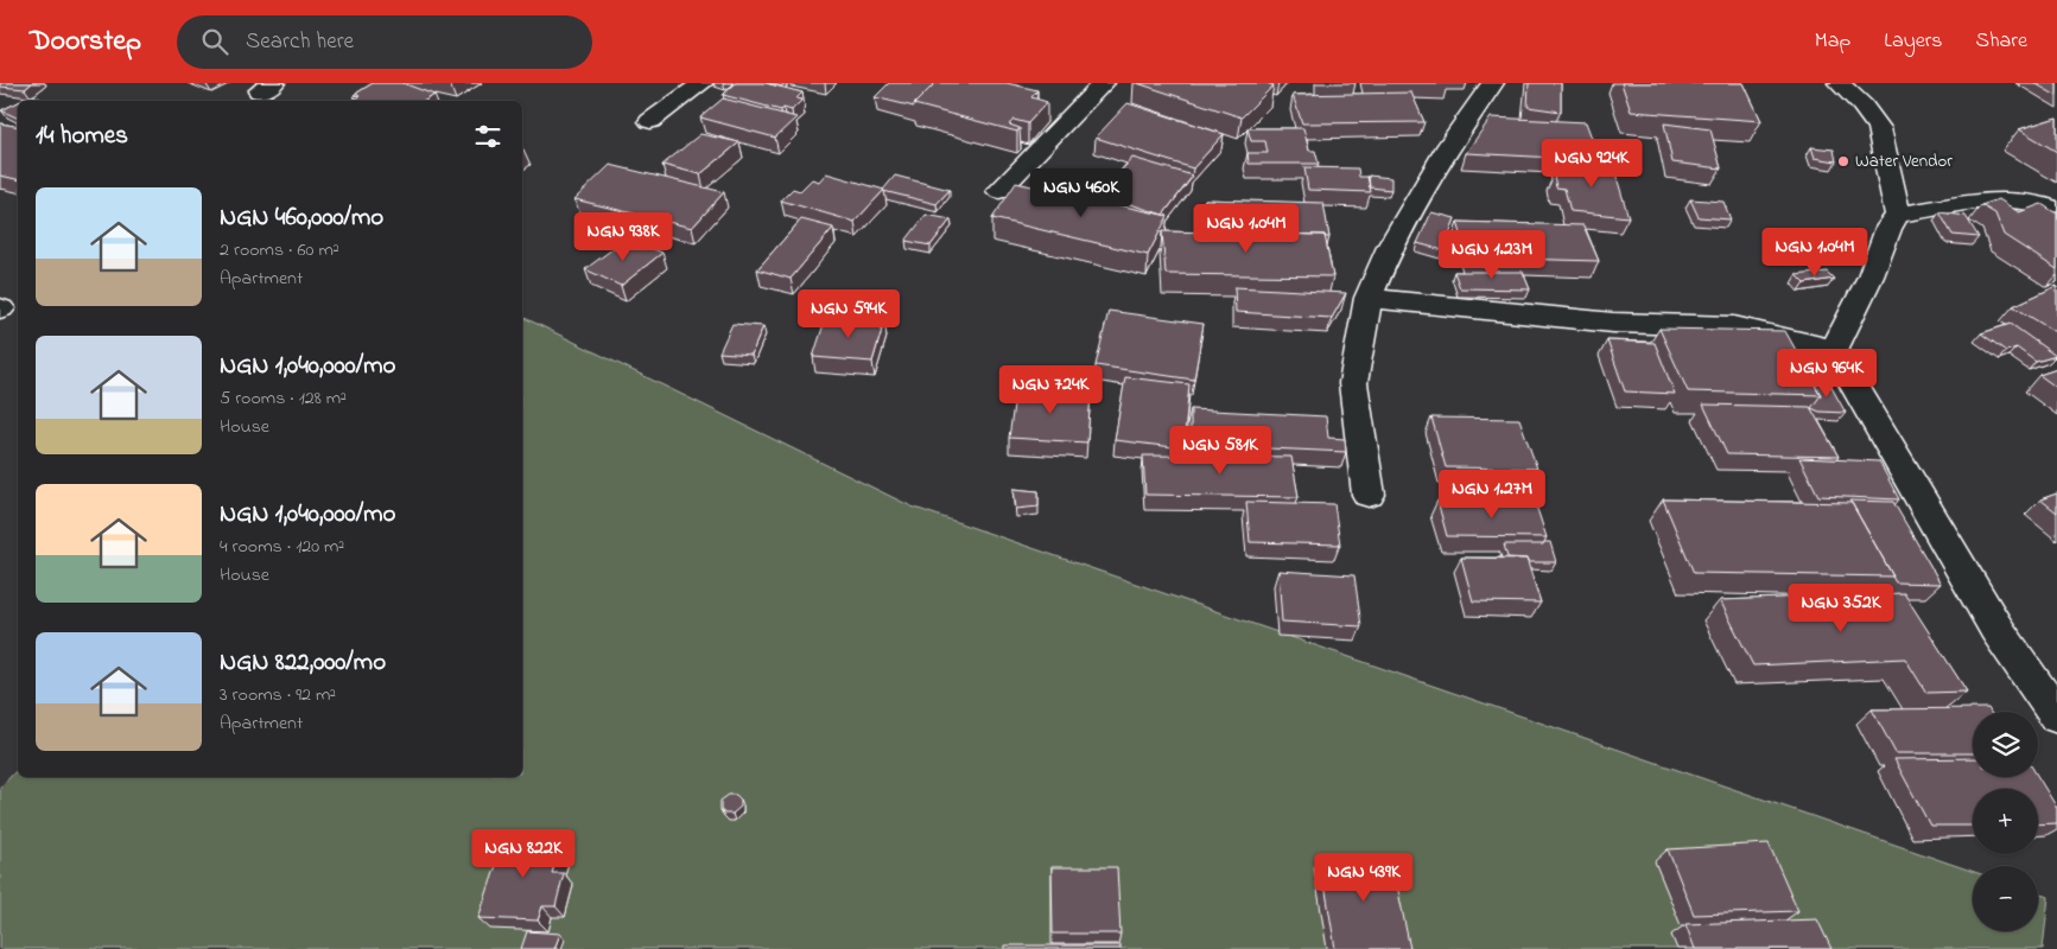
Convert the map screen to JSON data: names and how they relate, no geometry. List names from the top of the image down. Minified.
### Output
{"places":["Water Vendor"],"page":{"header":"Doorstep","search":"Search here","nav":["Map","Layers","Share"],"heading":"14 homes","price":["NGN 924K","NGN 460K","NGN 1.04M","NGN 938K","NGN 1.04M","NGN 1.23M","NGN 594K","NGN 964K","NGN 724K","NGN 581K","NGN 1.27M","NGN 352K","NGN 822K","NGN 439K"],"list":[{"name":"NGN 460,000/mo","note":"2 rooms · 60 m² · Apartment"},{"name":"NGN 1,040,000/mo","note":"5 rooms · 128 m² · House"},{"name":"NGN 1,040,000/mo","note":"4 rooms · 120 m² · House"},{"name":"NGN 822,000/mo","note":"3 rooms · 92 m² · Apartment"}],"map_buttons":["+","−"]}}
